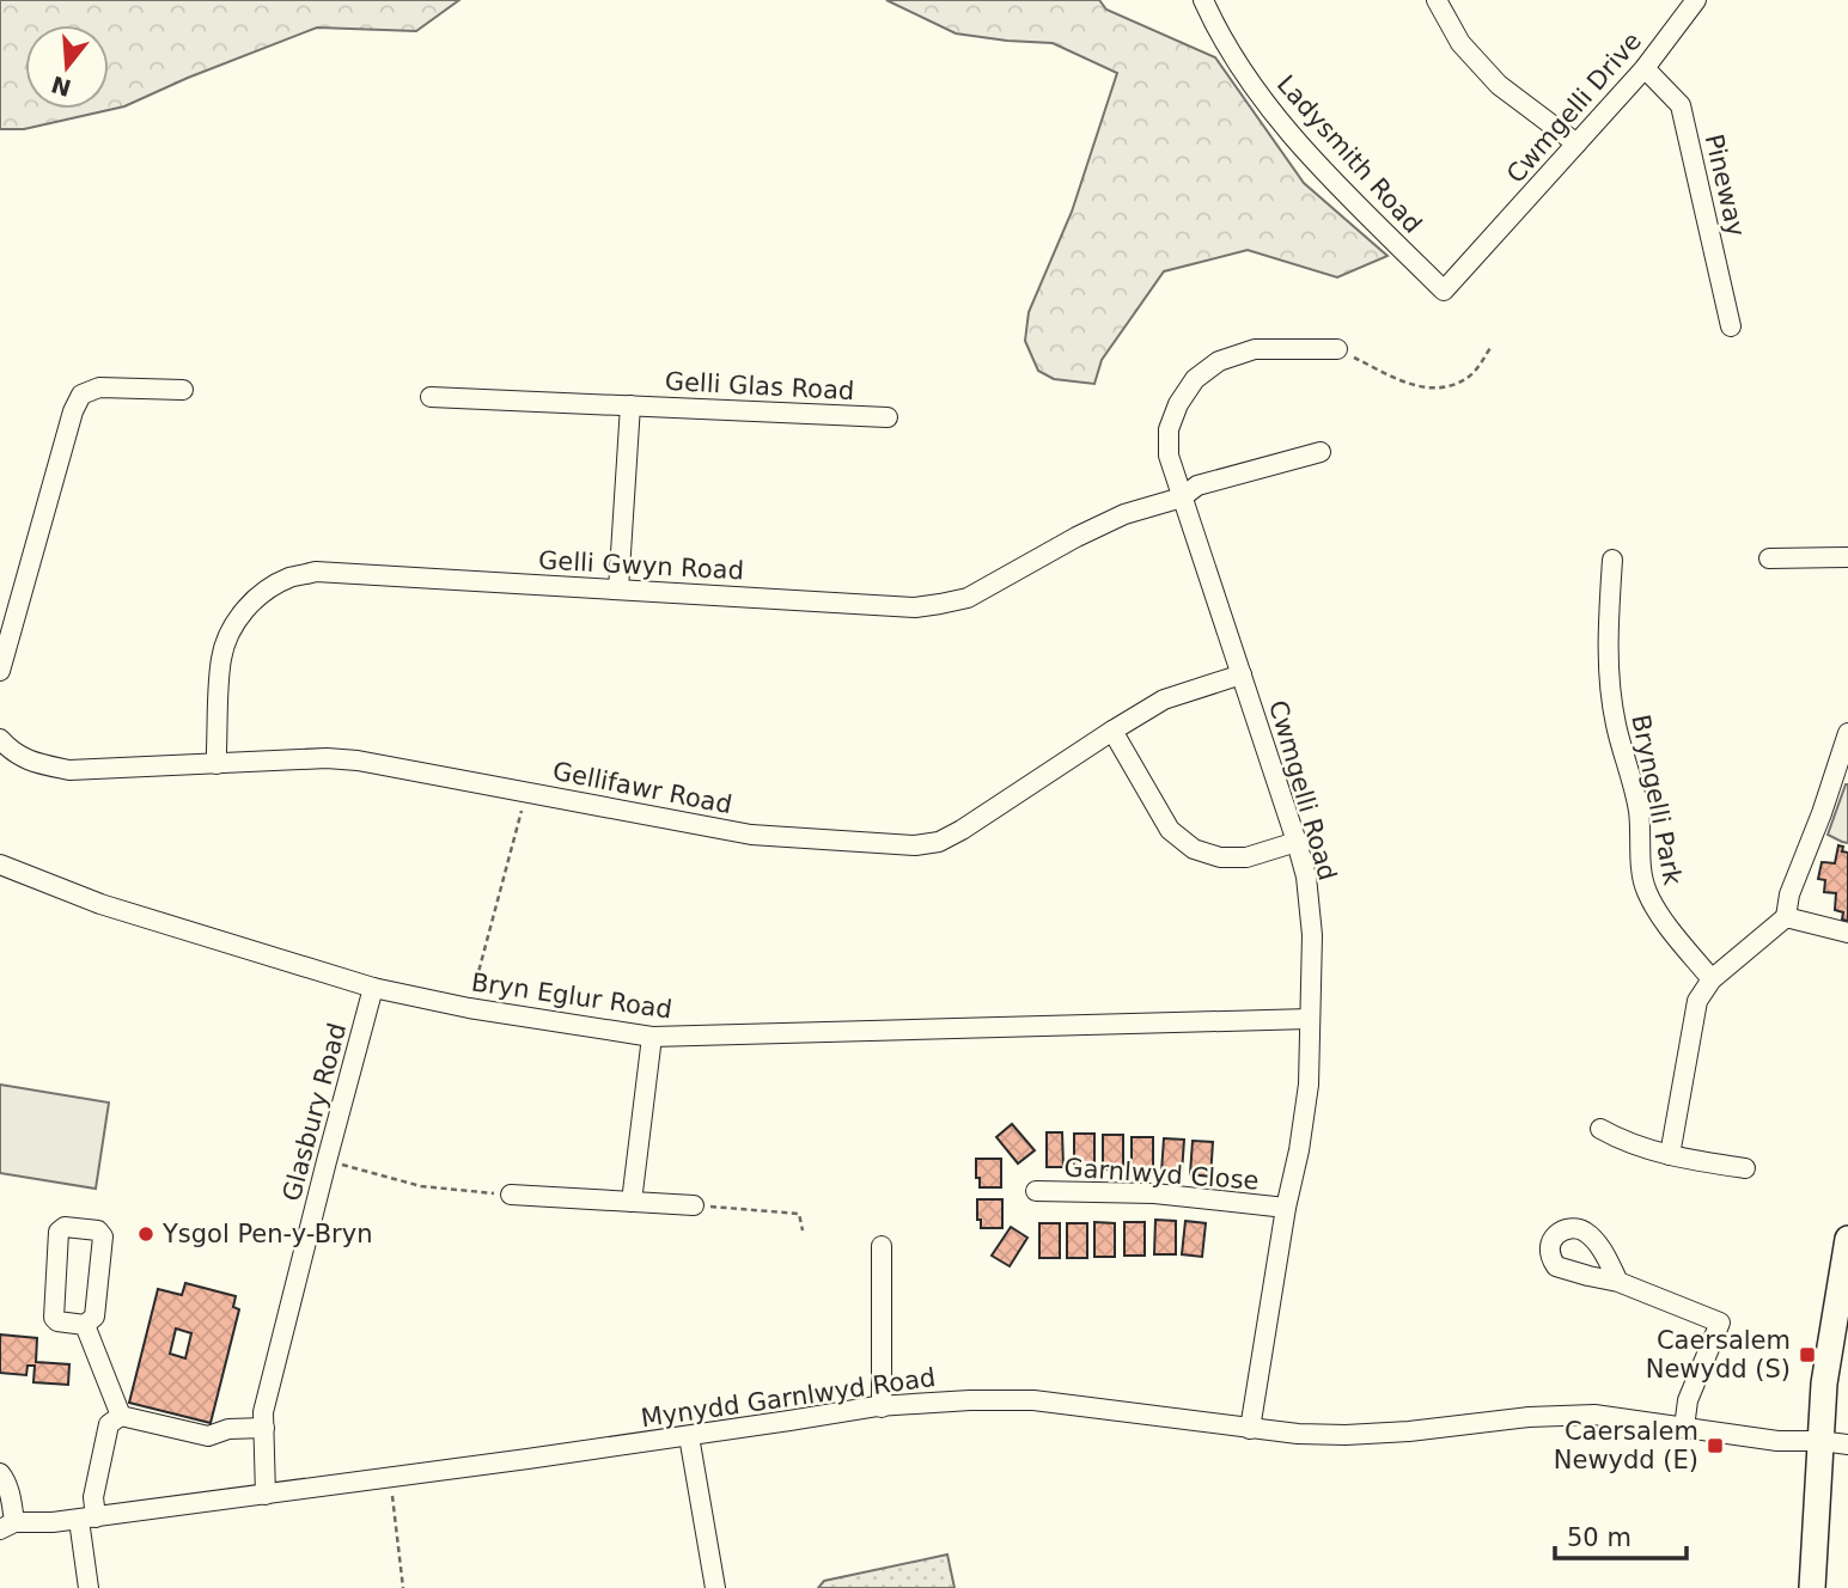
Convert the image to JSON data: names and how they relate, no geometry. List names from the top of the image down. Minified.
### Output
{"streets":{"street":["Cwmgelli Drive","Ladysmith Road","Pineway","Gelli Glas Road","Gelli Gwyn Road","Gellifawr Road","Cwmgelli Road","Bryngelli Park","Bryn Eglur Road","Glasbury Road","Garnlwyd Close","Mynydd Garnlwyd Road"]},"crossings":[["Cwmgelli Drive","Ladysmith Road"],["Cwmgelli Drive","Pineway"],["Gelli Glas Road","Gelli Gwyn Road"],["Gelli Gwyn Road","Gellifawr Road"],["Gelli Gwyn Road","Cwmgelli Road"],["Gellifawr Road","Cwmgelli Road"],["Cwmgelli Road","Bryn Eglur Road"],["Cwmgelli Road","Garnlwyd Close"],["Cwmgelli Road","Mynydd Garnlwyd Road"],["Bryn Eglur Road","Glasbury Road"],["Glasbury Road","Mynydd Garnlwyd Road"]],"places":{"other":["Ysgol Pen-y-Bryn"],"transit":["Caersalem Newydd (S)","Caersalem Newydd (E)"]},"scale_bar":"50 m","north":"bottom"}
